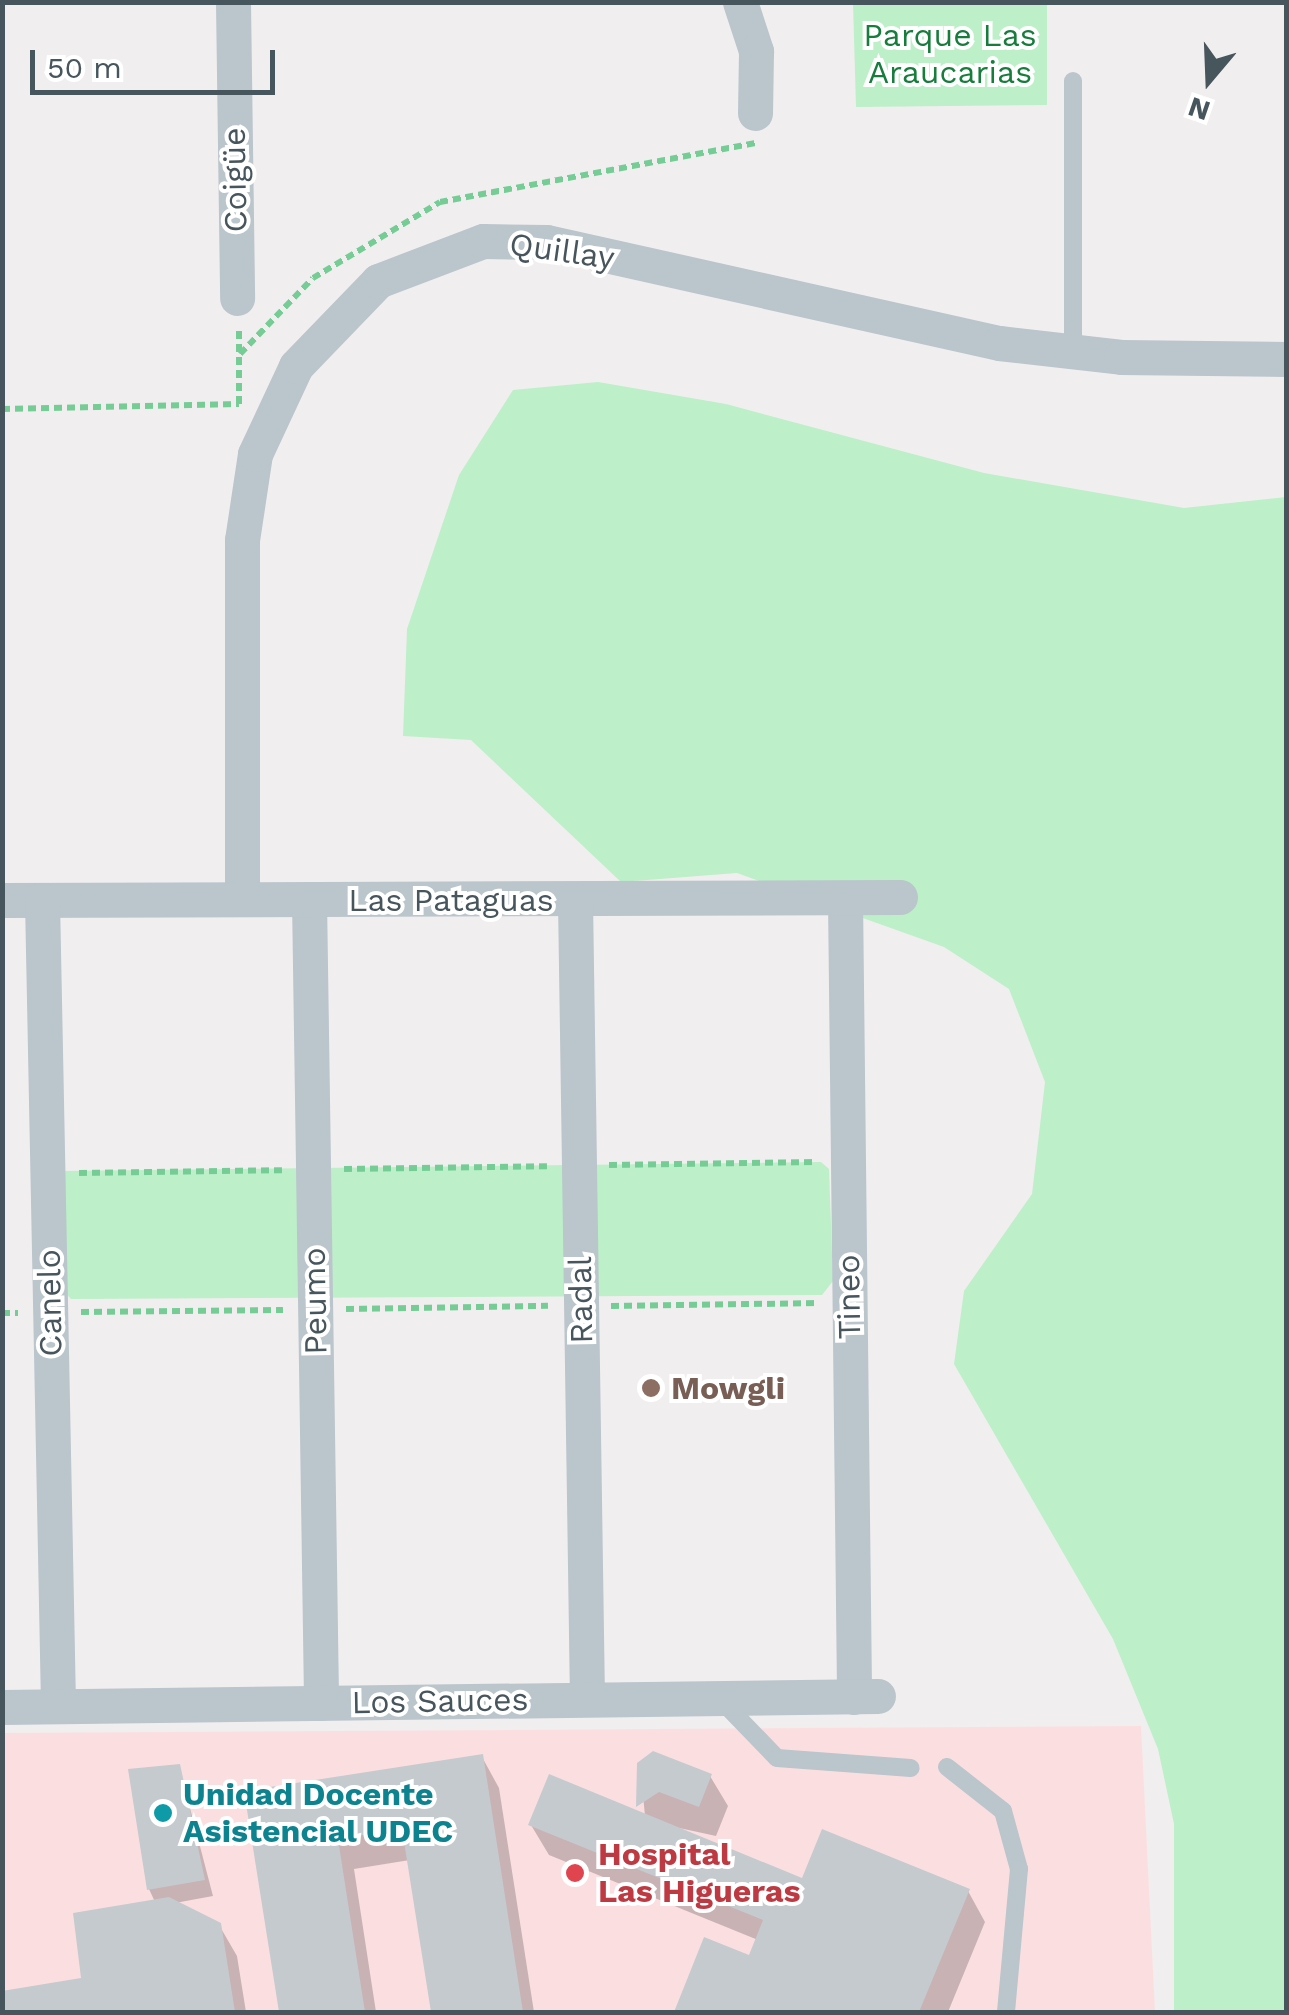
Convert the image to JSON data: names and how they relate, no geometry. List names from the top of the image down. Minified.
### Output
{"streets":{"street":["Coigüe","Quillay","Las Pataguas","Tineo","Radal","Peumo","Canelo","Los Sauces"]},"crossings":[["Quillay","Las Pataguas"],["Las Pataguas","Tineo"],["Las Pataguas","Radal"],["Las Pataguas","Peumo"],["Las Pataguas","Canelo"],["Tineo","Los Sauces"],["Radal","Los Sauces"],["Peumo","Los Sauces"],["Canelo","Los Sauces"]],"parks":["Parque Las Araucarias"],"places":["Mowgli","Unidad Docente Asistencial UDEC","Hospital Las Higueras"],"scale_bar":"50 m","north":"bottom"}
